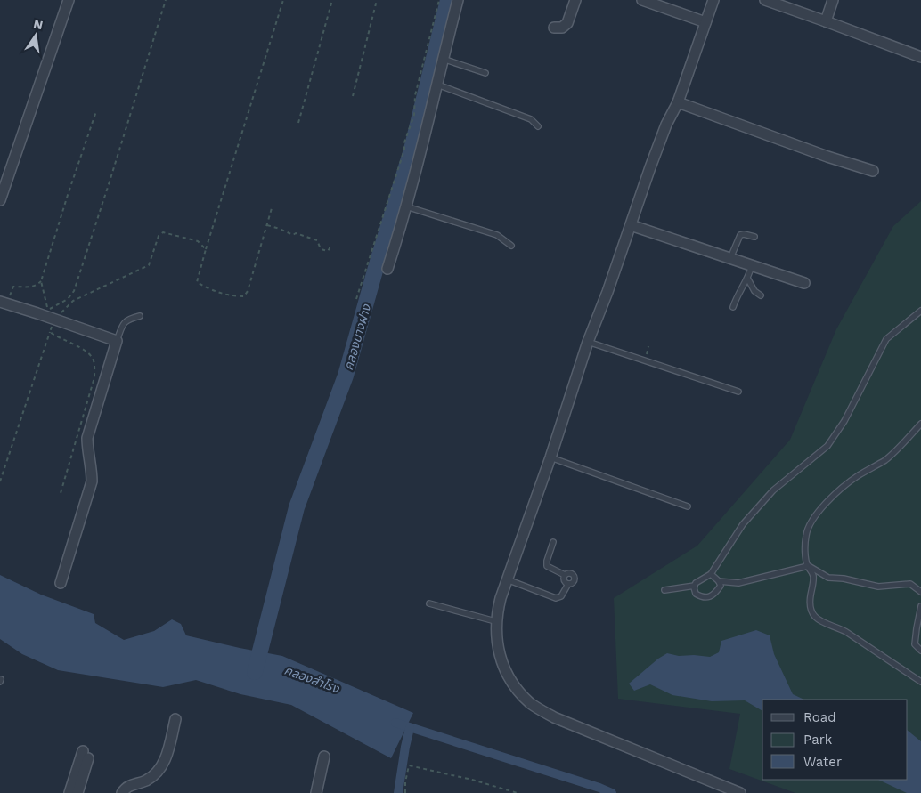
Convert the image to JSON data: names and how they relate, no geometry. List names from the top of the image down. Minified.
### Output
{"water":["คลองบางฝาง","คลองสำโรง"],"legend":["Road","Park","Water"],"north":"top"}
